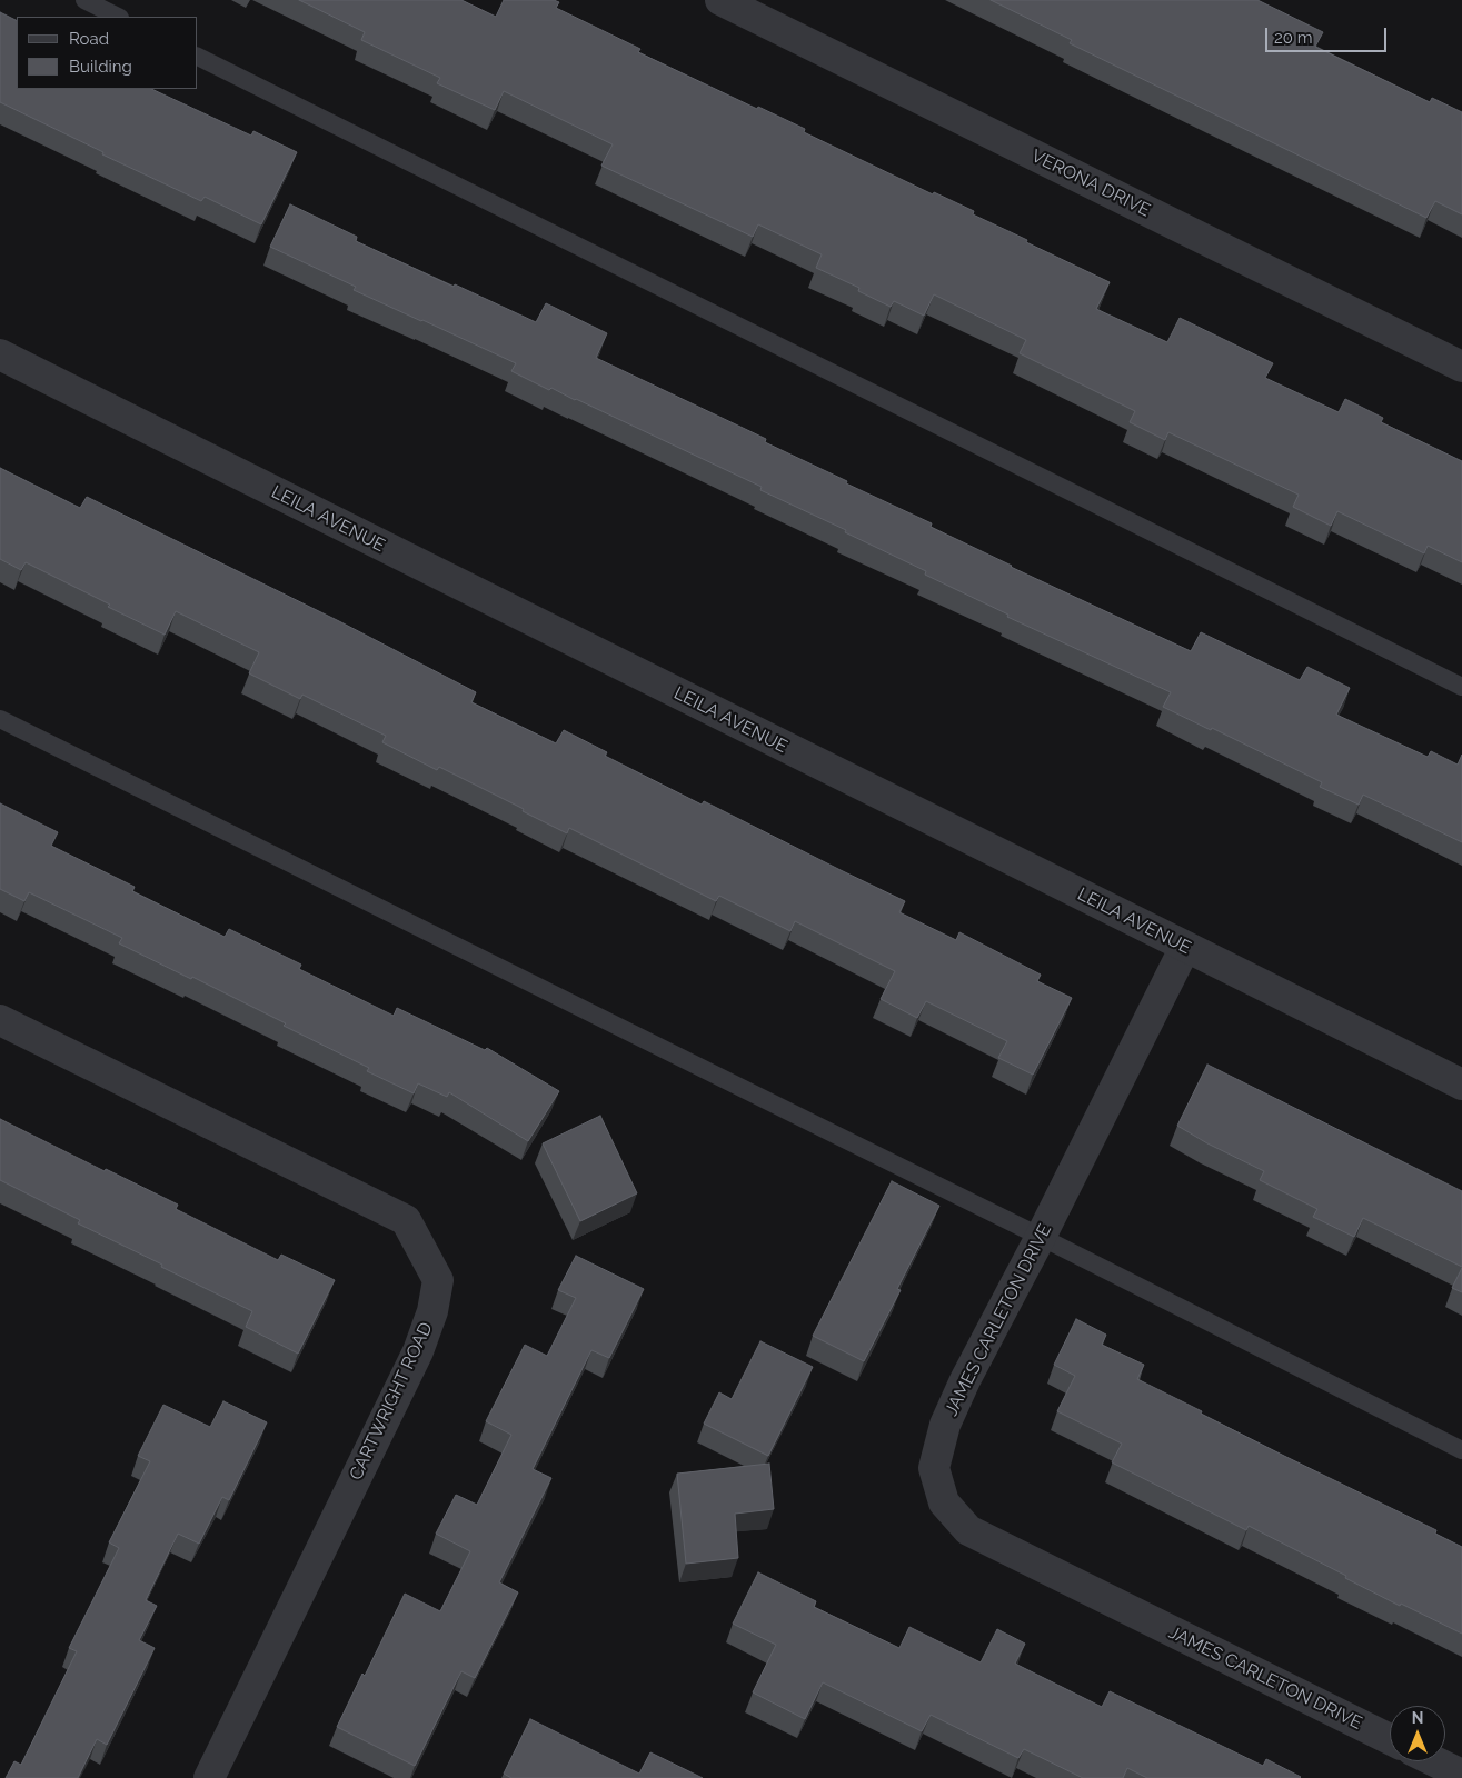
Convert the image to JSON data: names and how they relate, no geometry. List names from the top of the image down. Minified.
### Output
{"streets":{"street":["VERONA DRIVE","LEILA AVENUE","JAMES CARLETON DRIVE","CARTWRIGHT ROAD"]},"crossings":[["LEILA AVENUE","JAMES CARLETON DRIVE"]],"legend":["Road","Building"],"scale_bar":"20 m","north":"top"}
